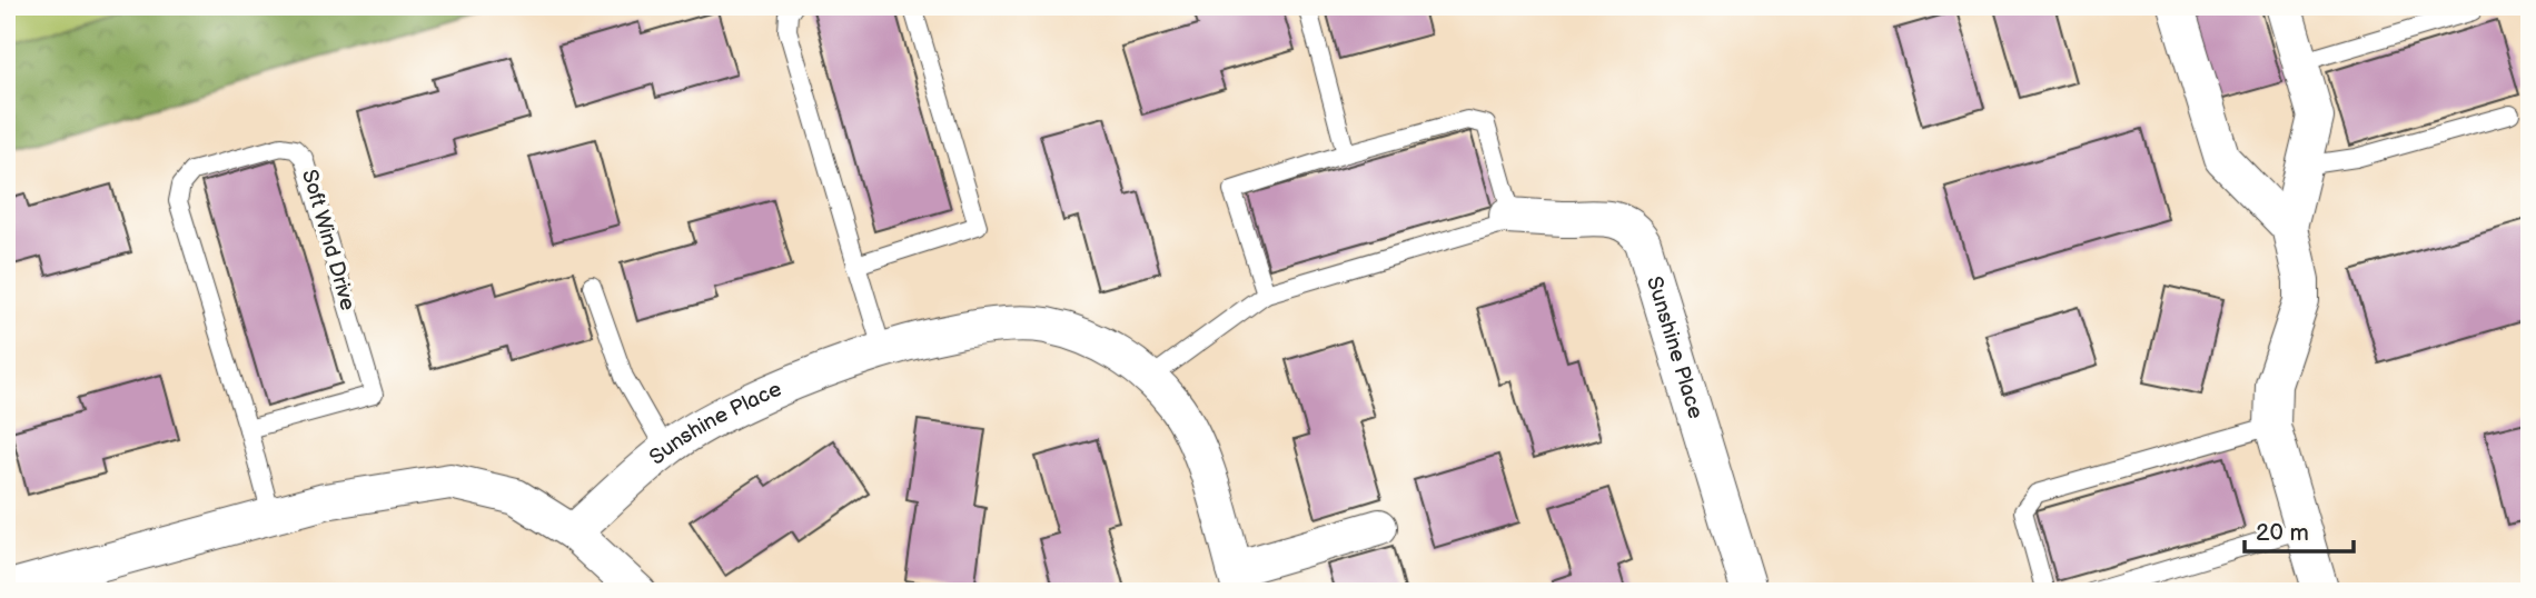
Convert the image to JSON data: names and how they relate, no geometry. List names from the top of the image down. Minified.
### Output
{"streets":{"street":["Sunshine Place"],"lane":["Soft Wind Drive"]},"scale_bar":"20 m"}
